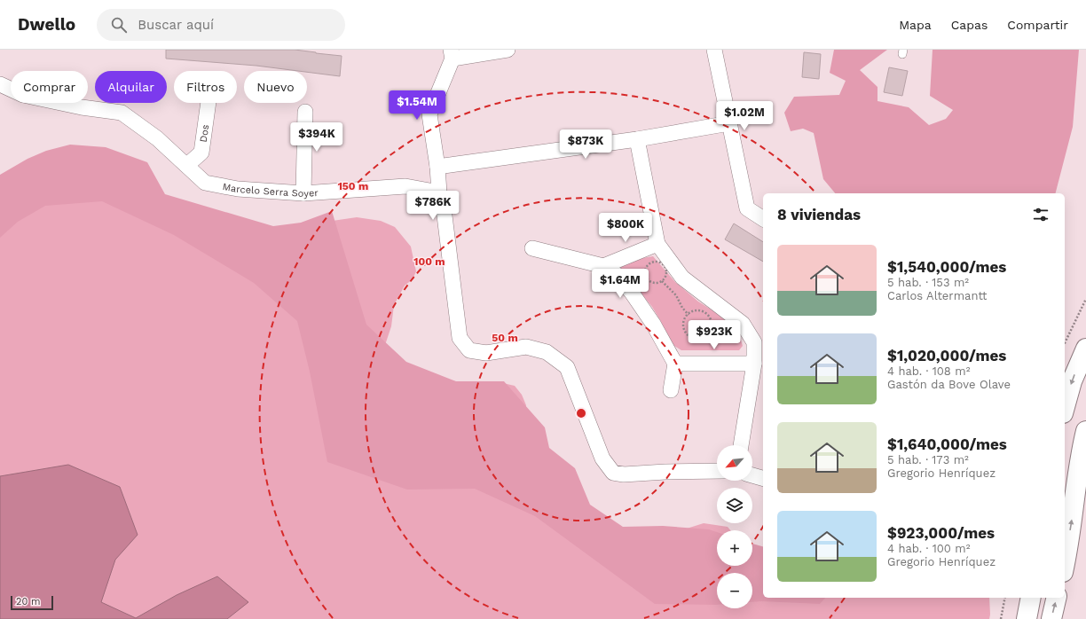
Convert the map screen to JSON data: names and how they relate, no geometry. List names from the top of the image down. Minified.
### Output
{"streets":{"street":["Dos","Marcelo Serra Soyer"]},"crossings":[["Dos","Marcelo Serra Soyer"]],"scale_bar":"20 m","north":"bottom left","page":{"header":"Dwello","search":"Buscar aquí","nav":["Mapa","Capas","Compartir"],"chip":["Comprar","Alquilar","Filtros","Nuevo"],"price":["$1.54M","$1.02M","$394K","$873K","$786K","$800K","$1.64M","$923K"],"heading":"8 viviendas","list":[{"name":"$1,540,000/mes","note":"5 hab. · 153 m² · Carlos Altermantt"},{"name":"$1,020,000/mes","note":"4 hab. · 108 m² · Gastón da Bove Olave"},{"name":"$1,640,000/mes","note":"5 hab. · 173 m² · Gregorio Henríquez"},{"name":"$923,000/mes","note":"4 hab. · 100 m² · Gregorio Henríquez"}],"map_buttons":["+","−"],"scale":"20 m"},"rings":["150 m","100 m","50 m"]}
